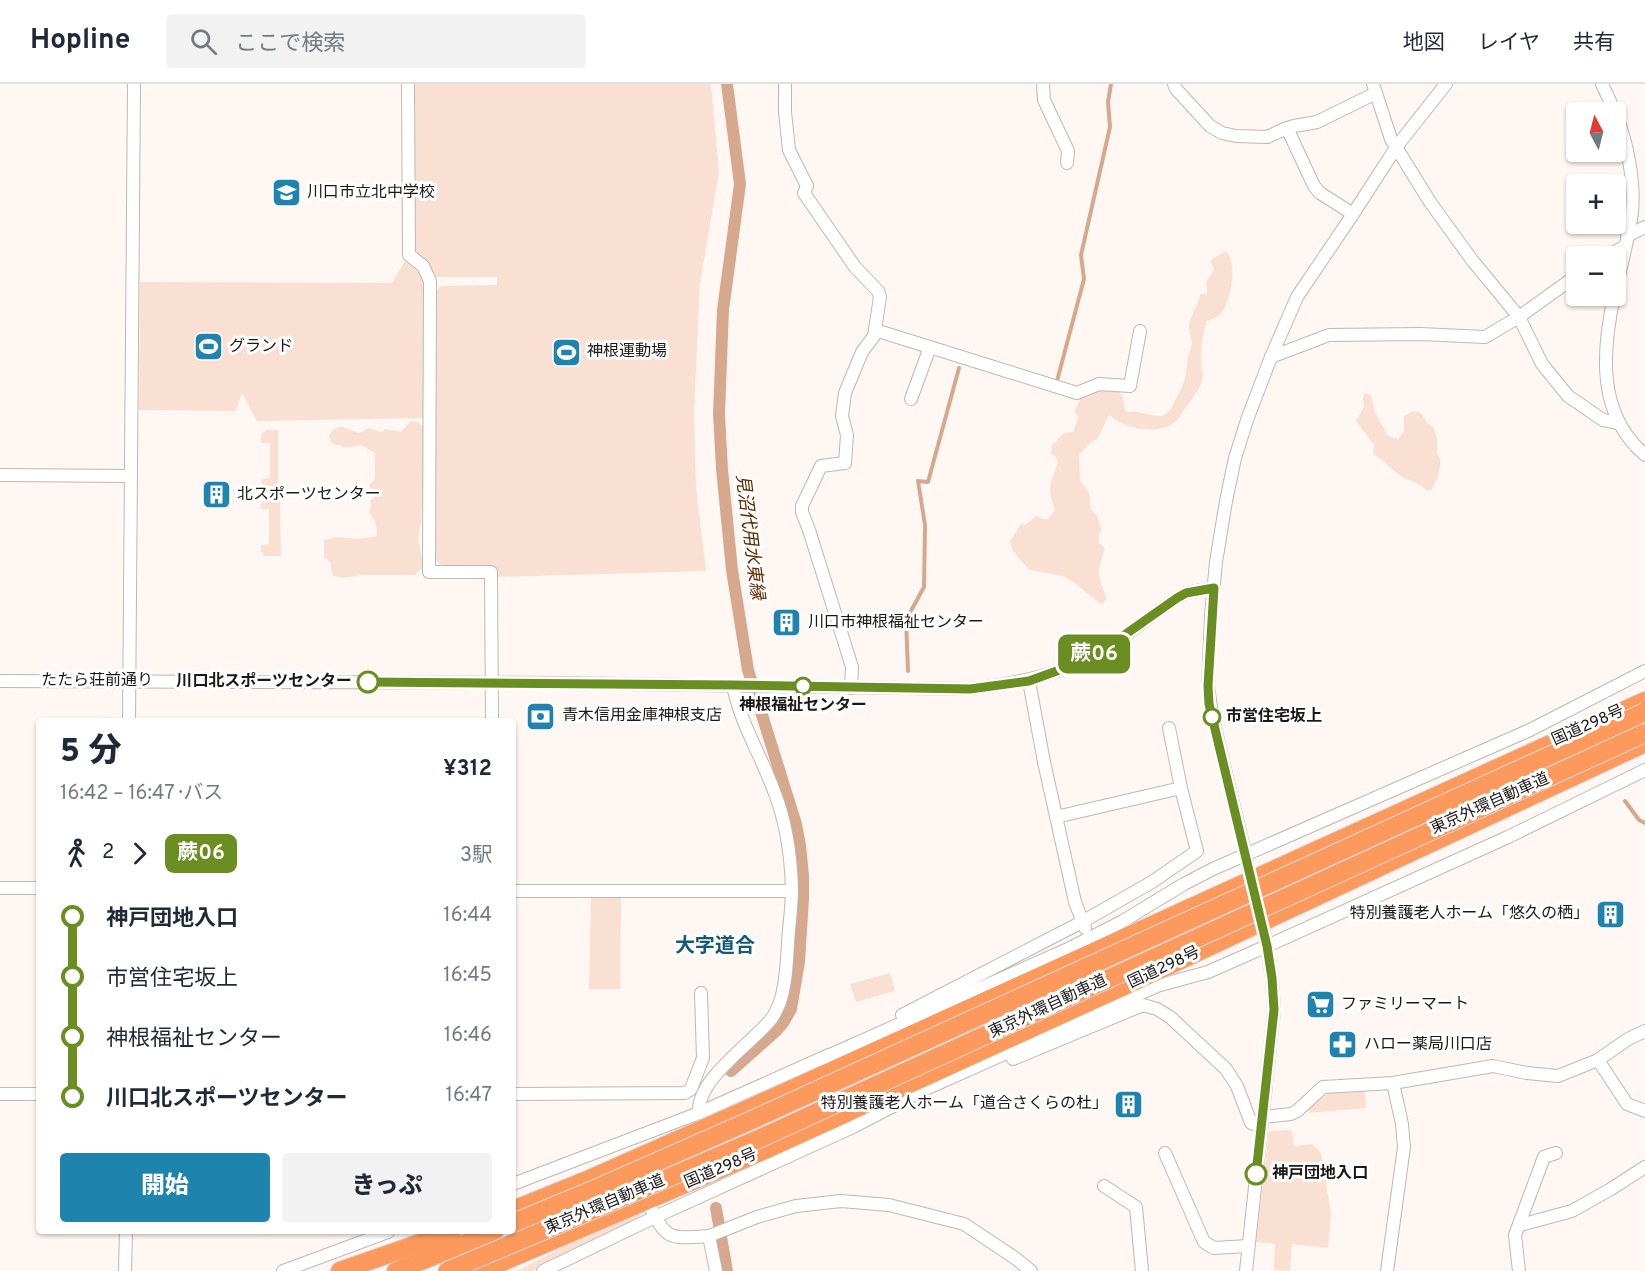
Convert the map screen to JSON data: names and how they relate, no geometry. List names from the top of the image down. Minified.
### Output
{"streets":{"highway":["国道298号","東京外環自動車道"],"street":["たたら荘前通り"]},"districts":["大字道合"],"water":["見沼代用水東縁"],"places":{"school or university":["川口市立北中学校"],"sports":["グランド","神根運動場"],"building":["北スポーツセンター","川口市神根福祉センター","特別養護老人ホーム「悠久の栖」","特別養護老人ホーム「道合さくらの杜」"],"other":["川口北スポーツセンター","神根福祉センター","市営住宅坂上","神戸団地入口"],"bank":["青木信用金庫神根支店"],"supermarket":["ファミリーマート"],"pharmacy":["ハロー薬局川口店"]},"lines":["bus line 蕨06"],"north":"top","page":{"header":"Hopline","search":"ここで検索","nav":["地図","レイヤ","共有"],"on_map":"蕨06","map_buttons":["+","−"],"heading":["5 分","16:42 – 16:47 · バス","¥312"],"legs":["2","蕨06","3駅"],"list":[{"name":"神戸団地入口","value":"16:44"},{"name":"市営住宅坂上","value":"16:45"},{"name":"神根福祉センター","value":"16:46"},{"name":"川口北スポーツセンター","value":"16:47"}],"buttons":["開始","きっぷ"]}}
